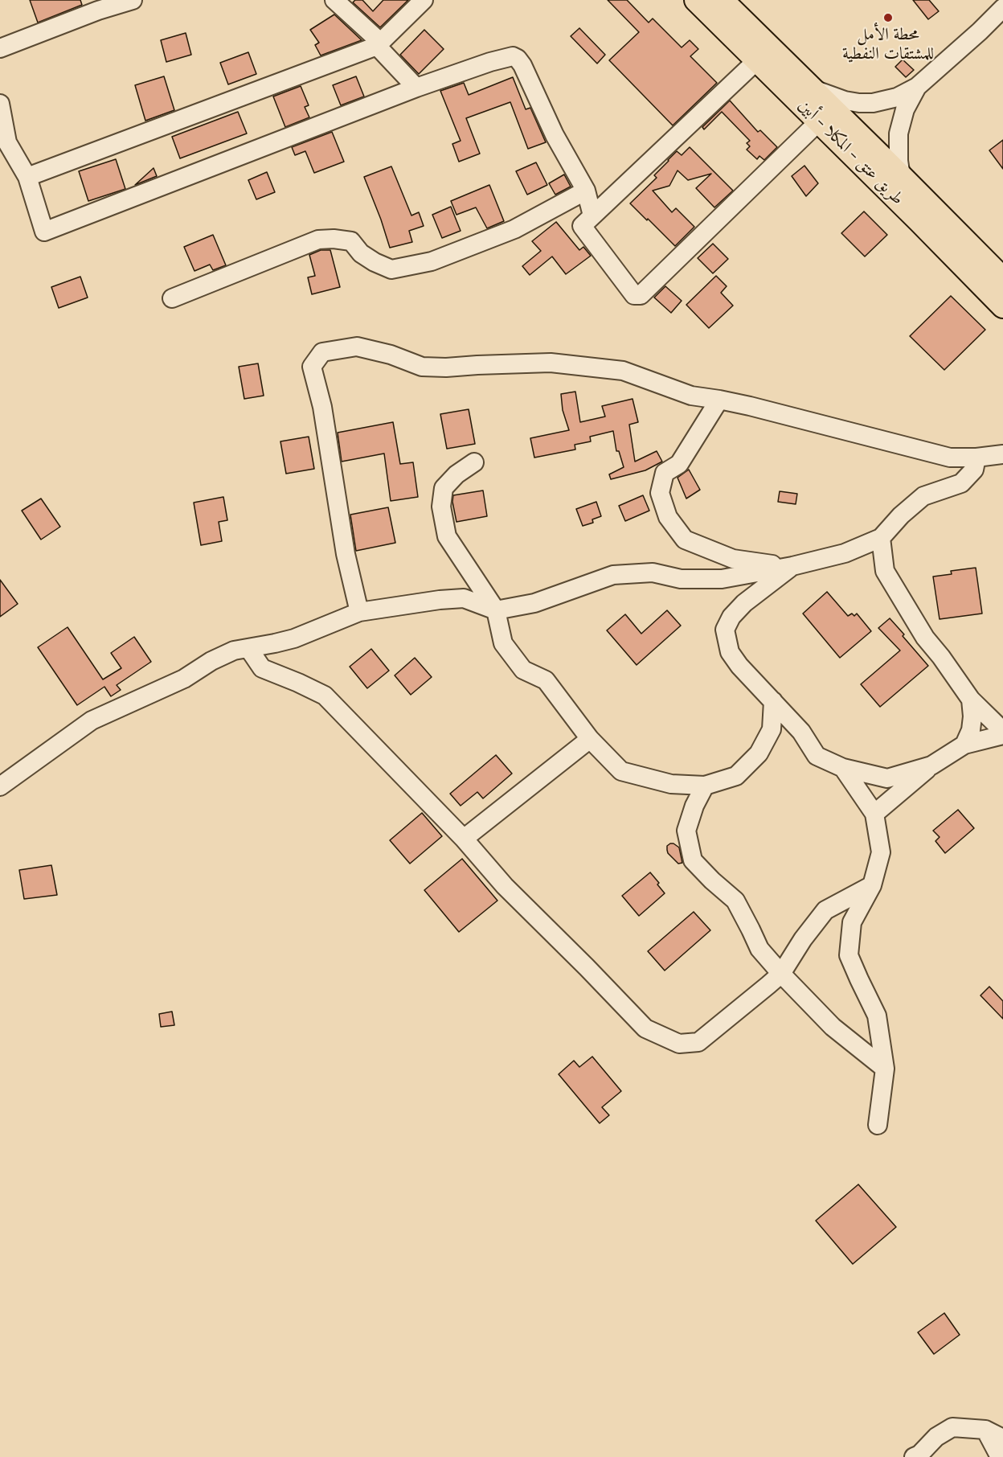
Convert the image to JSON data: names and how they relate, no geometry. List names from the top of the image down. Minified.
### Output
{"streets":{"main road":["طريق عتق - المكلا - أبين"]},"places":["محطة الأمل للمشتقات النفطية"]}
